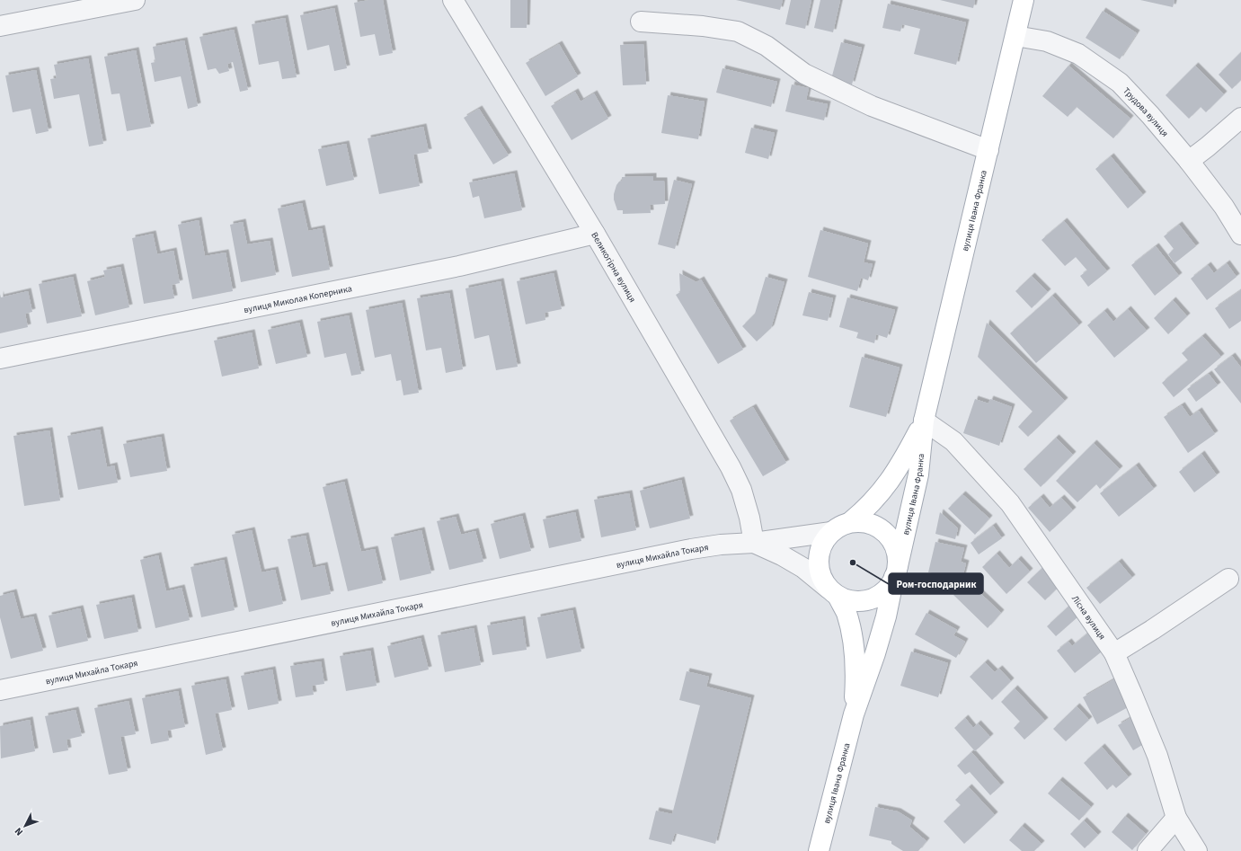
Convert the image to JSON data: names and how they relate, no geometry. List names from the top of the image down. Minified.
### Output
{"streets":{"main road":["вулиця Івана Франка"],"street":["Трудова вулиця","Великогірна вулиця","вулиця Миколая Коперника","вулиця Михайла Токаря","Лісна вулиця"]},"crossings":[["Трудова вулиця","вулиця Івана Франка"],["вулиця Івана Франка","вулиця Михайла Токаря"],["вулиця Івана Франка","Лісна вулиця"],["Великогірна вулиця","вулиця Миколая Коперника"],["Великогірна вулиця","вулиця Михайла Токаря"]],"places":["Ром-господарник"],"north":"bottom left"}
